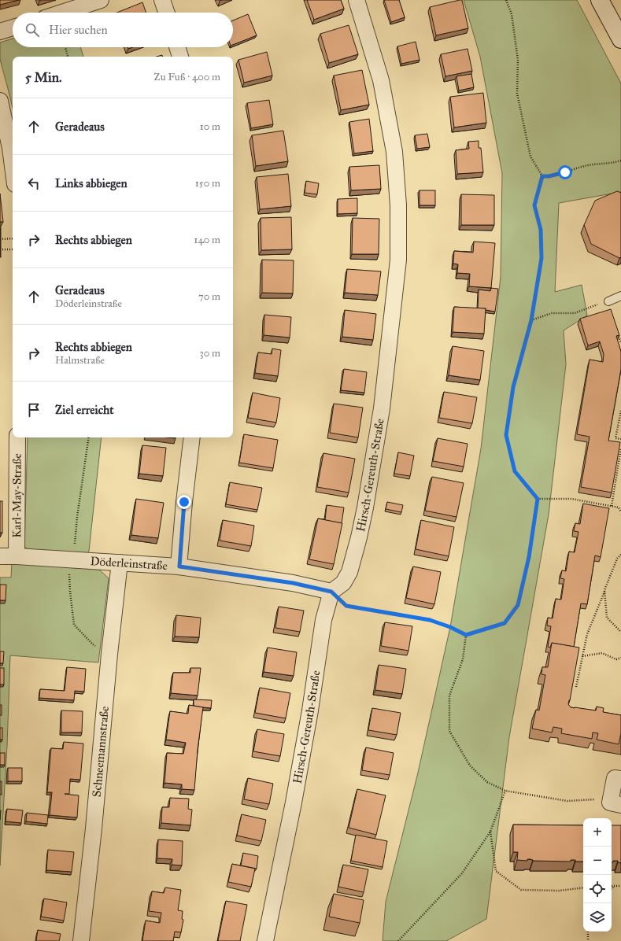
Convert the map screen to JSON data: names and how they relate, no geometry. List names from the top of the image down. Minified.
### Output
{"streets":{"street":["Hirsch-Gereuth-Straße","Karl-May-Straße","Döderleinstraße","Schneemannstraße"]},"crossings":[["Hirsch-Gereuth-Straße","Döderleinstraße"],["Karl-May-Straße","Döderleinstraße"],["Döderleinstraße","Schneemannstraße"]],"page":{"search":"Hier suchen","heading":["5 Min.","Zu Fuß · 400 m"],"list":[["Geradeaus","10 m"],["Links abbiegen","150 m"],["Rechts abbiegen","140 m"],["Geradeaus","Döderleinstraße","70 m"],["Rechts abbiegen","Halmstraße","30 m"],"Ziel erreicht"],"map_buttons":["+","−"]}}
